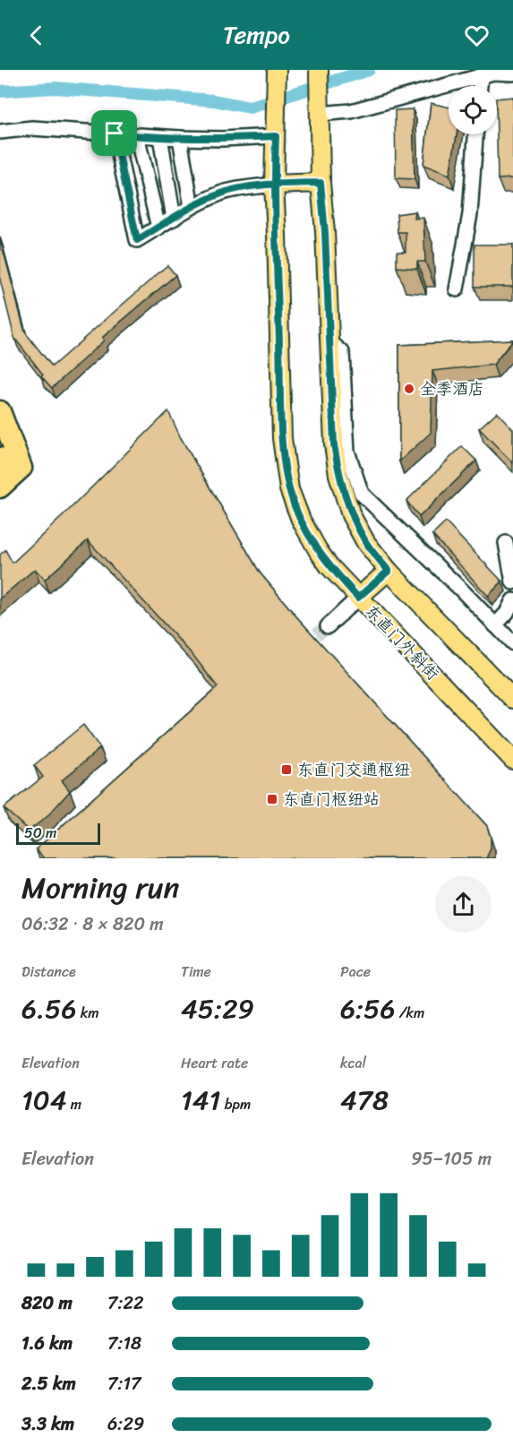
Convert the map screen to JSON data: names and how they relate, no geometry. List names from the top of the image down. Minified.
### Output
{"streets":{"main road":["东直门外斜街"]},"places":{"other":["全季酒店"],"transit":["东直门交通枢纽","东直门枢纽站"]},"scale_bar":"50 m","page":{"header":"Tempo","scale":"50 m","heading":["Morning run","06:32 · 8 × 820 m"],"stats":[["Distance","6.56 km"],["Time","45:29"],["Pace","6:56 /km"],["Elevation","104 m"],["Heart rate","141 bpm"],["kcal","478"]],"chart":["Elevation","95–105 m"],"list":[{"name":"820 m","note":"7:22"},{"name":"1.6 km","note":"7:18"},{"name":"2.5 km","note":"7:17"},{"name":"3.3 km","note":"6:29"}]}}
